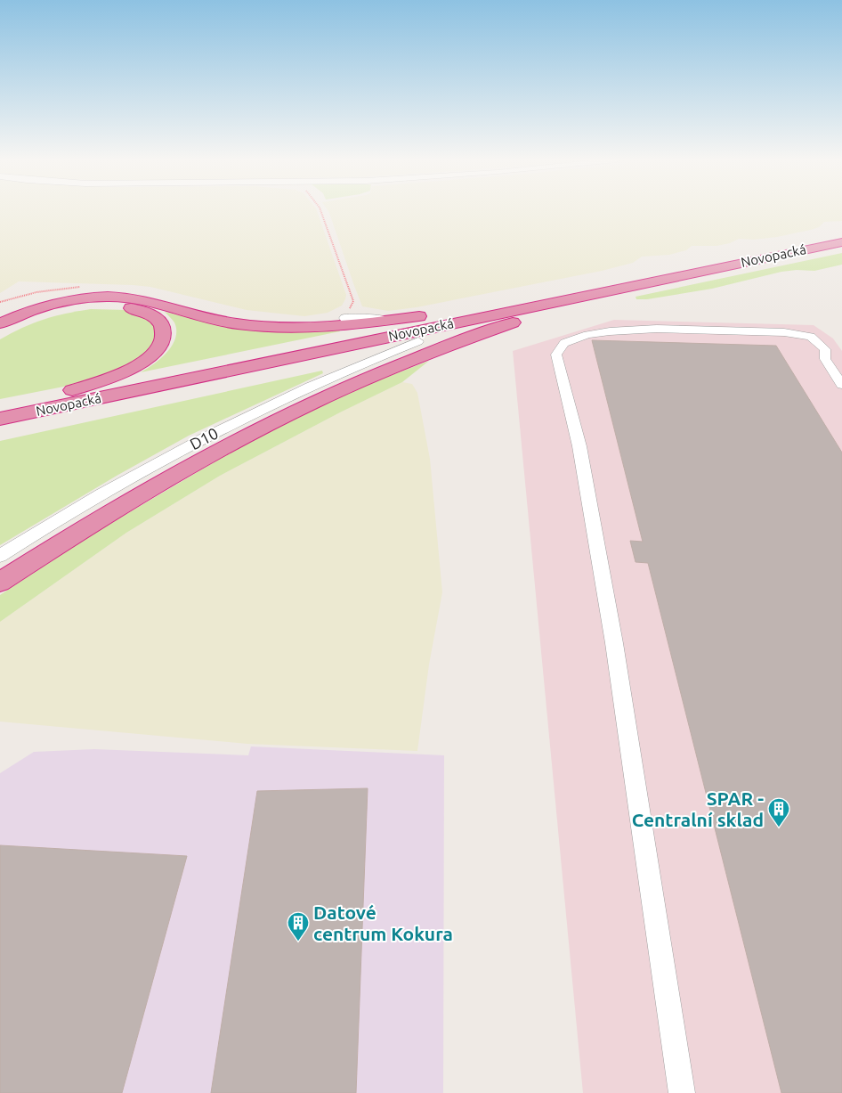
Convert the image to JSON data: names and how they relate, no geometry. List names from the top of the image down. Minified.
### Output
{"streets":{"highway":["Novopacká"],"street":["D10"]},"places":{"building":["SPAR - Centralní sklad","Datové centrum Kokura"]}}
